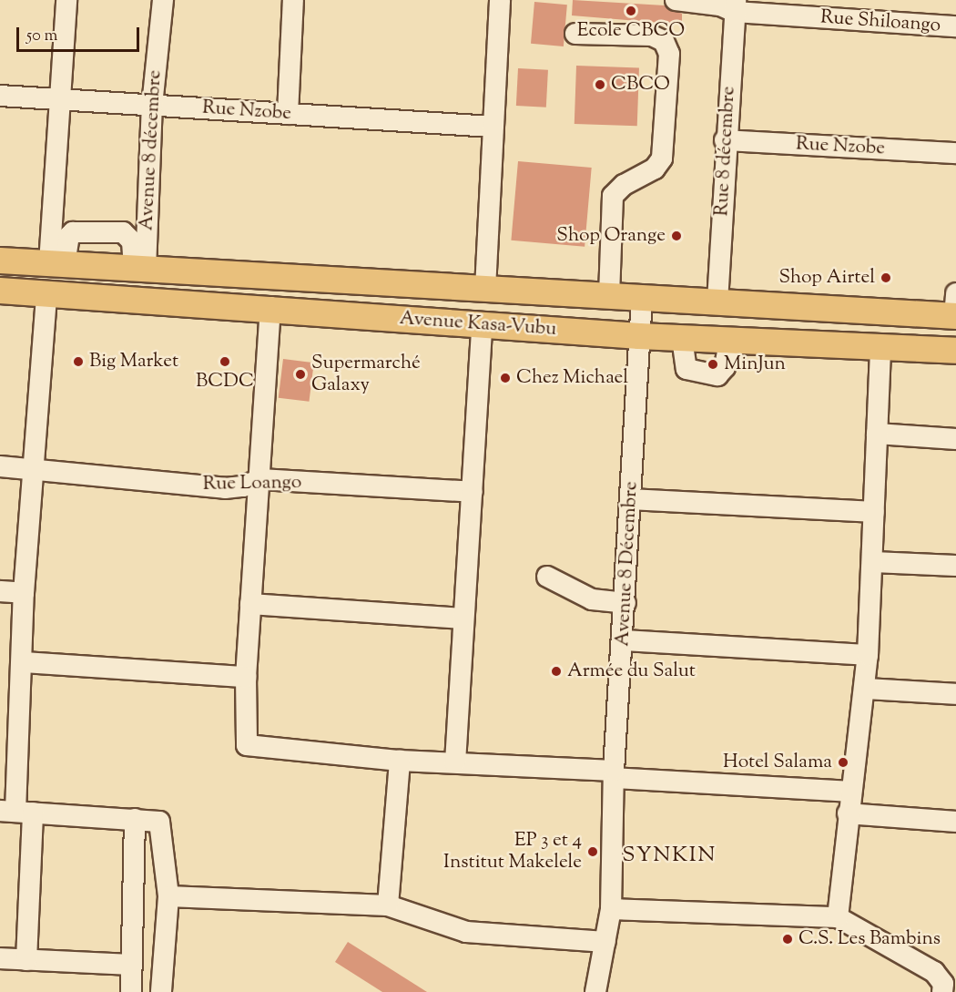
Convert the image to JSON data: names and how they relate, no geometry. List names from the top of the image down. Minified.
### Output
{"streets":{"main road":["Avenue Kasa-Vubu"],"street":["Rue Shiloango","Rue Nzobe","Avenue 8 décembre","Rue 8 décembre","Rue Loango","Avenue 8 Décembre"]},"crossings":[["Rue Shiloango","Rue 8 décembre"],["Rue Nzobe","Avenue 8 décembre"],["Rue Nzobe","Rue 8 décembre"],["Avenue 8 décembre","Avenue Kasa-Vubu"],["Rue 8 décembre","Avenue Kasa-Vubu"],["Avenue Kasa-Vubu","Avenue 8 Décembre"]],"districts":["SYNKIN"],"places":["Ecole CBCO","CBCO","Shop Orange","Shop Airtel","Big Market","BCDC","MinJun","Supermarché Galaxy","Chez Michael","Armée du Salut","Hotel Salama","EP 3 et 4 Institut Makelele","C.S. Les Bambins"],"scale_bar":"50 m"}
